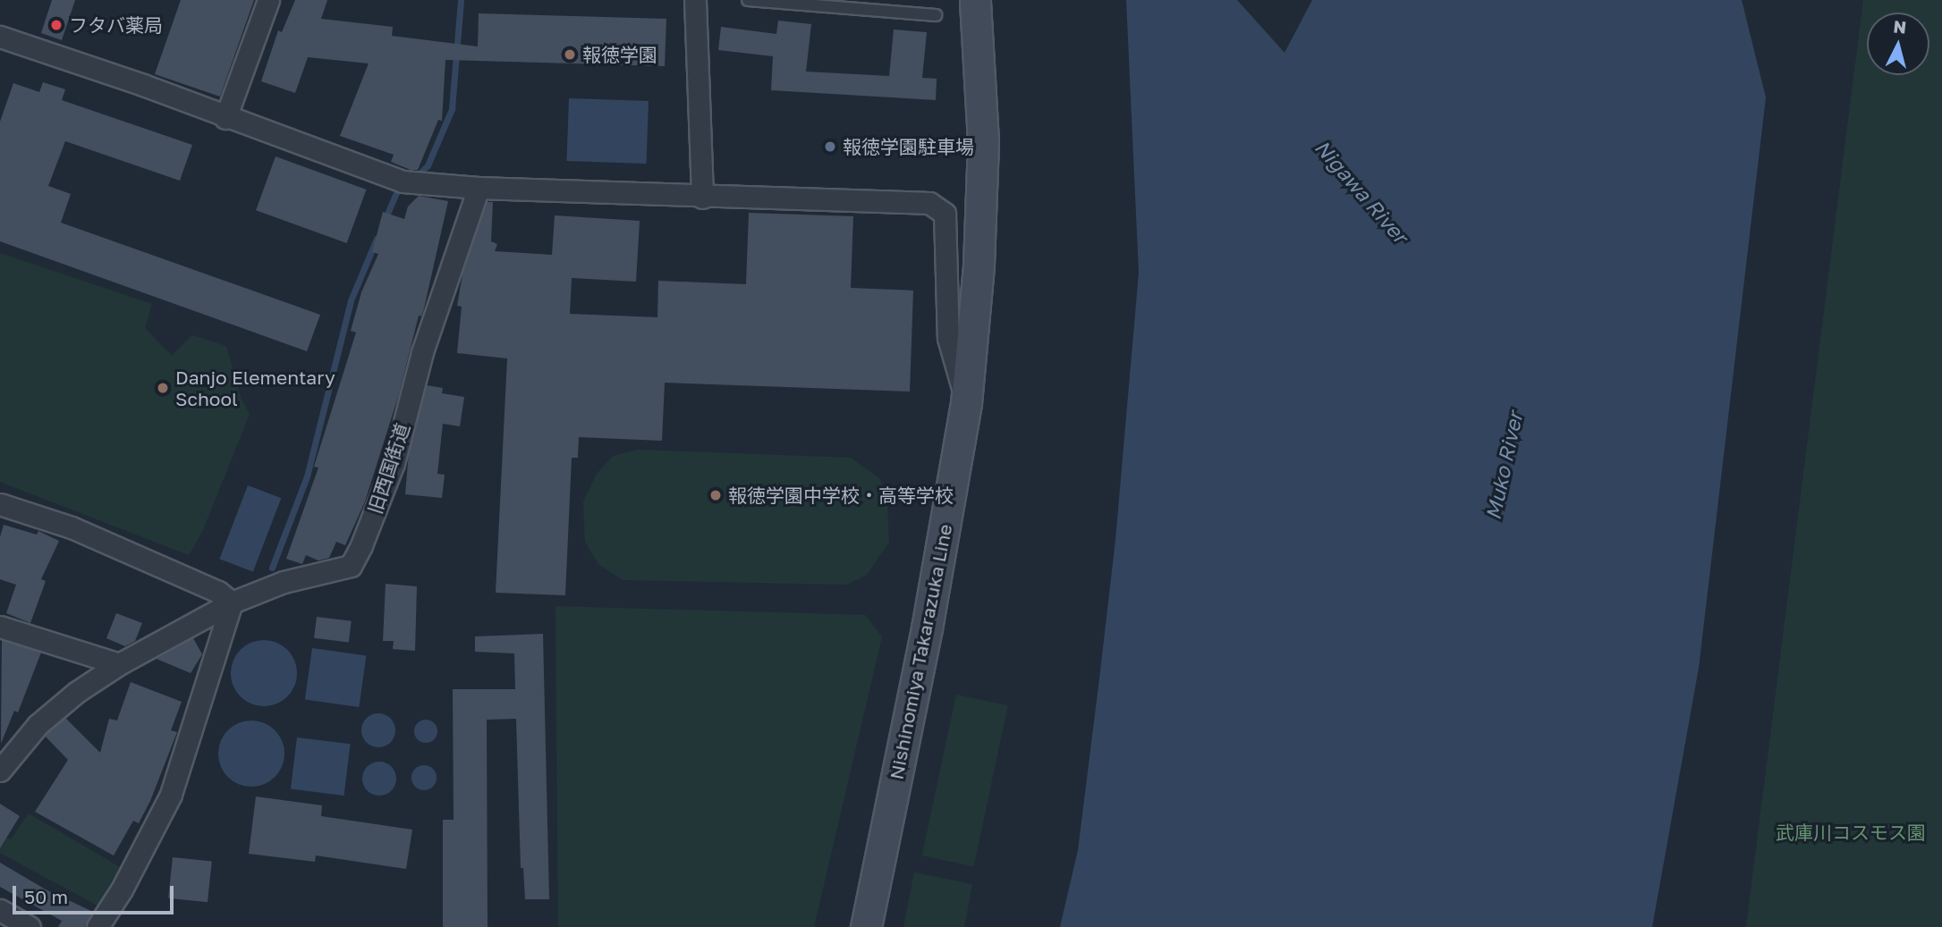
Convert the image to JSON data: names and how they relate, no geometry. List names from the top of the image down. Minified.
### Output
{"streets":{"main road":["Nishinomiya Takarazuka Line"],"street":["旧西国街道"]},"water":["Nigawa River","Muko River"],"parks":["武庫川コスモス園"],"places":["フタバ薬局","報徳学園","報徳学園駐車場","Danjo Elementary School","報徳学園中学校・高等学校"],"scale_bar":"50 m","north":"top"}
